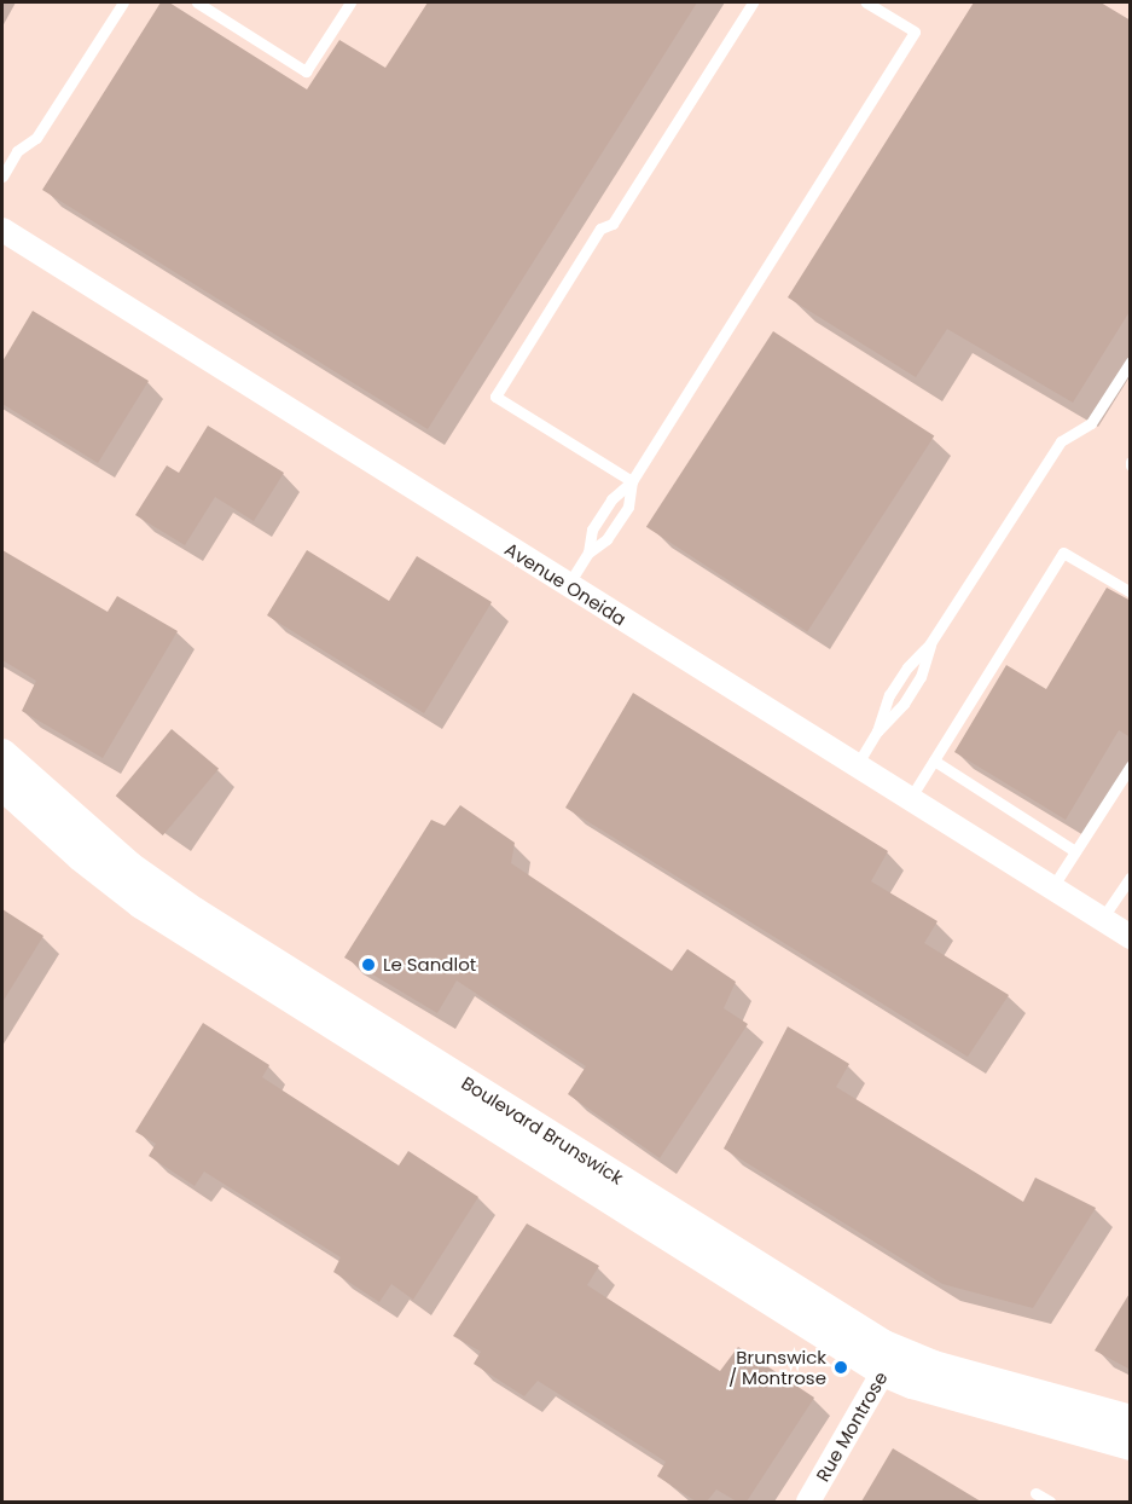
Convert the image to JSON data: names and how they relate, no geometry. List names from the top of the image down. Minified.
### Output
{"streets":{"street":["Avenue Oneida","Boulevard Brunswick","Rue Montrose"]},"crossings":[["Boulevard Brunswick","Rue Montrose"]],"places":["Le Sandlot","Brunswick / Montrose"]}
